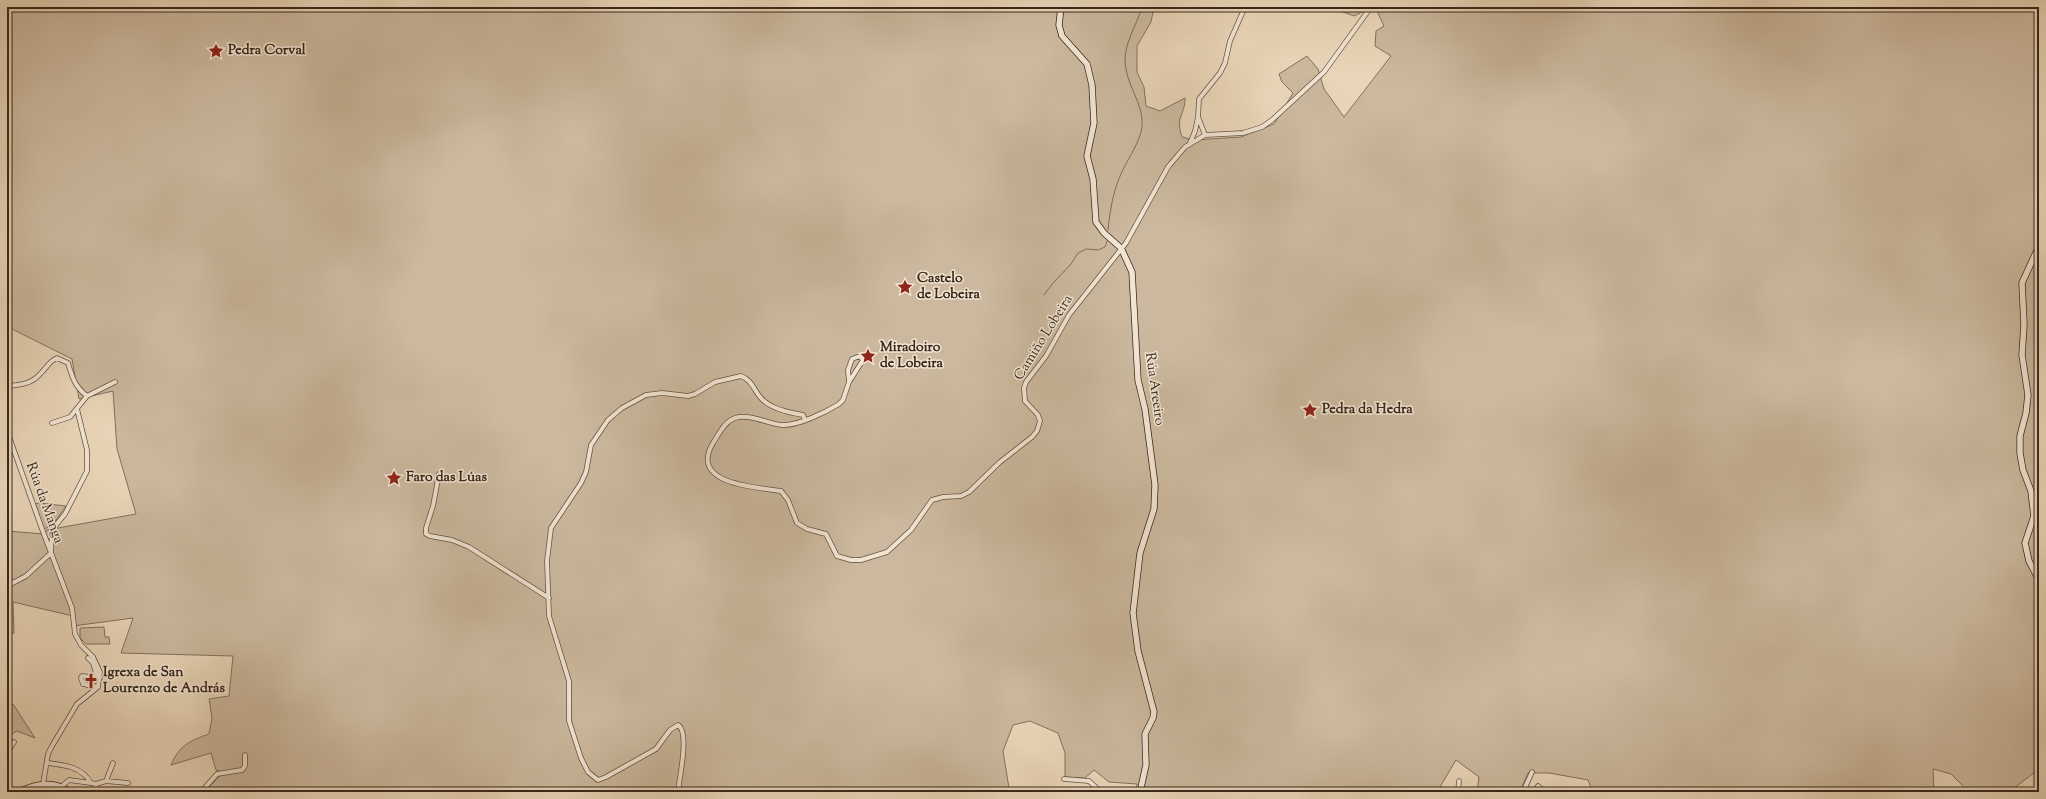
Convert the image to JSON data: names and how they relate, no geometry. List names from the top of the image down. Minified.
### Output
{"streets":{"street":["Camiño Lobeira","Rúa Areeiro","Rúa da Manga"]},"crossings":[["Camiño Lobeira","Rúa Areeiro"]],"places":{"place":["Pedra Corval","Castelo de Lobeira","Miradoiro de Lobeira","Pedra da Hedra","Faro das Lúas"],"church":["Igrexa de San Lourenzo de András"]}}
